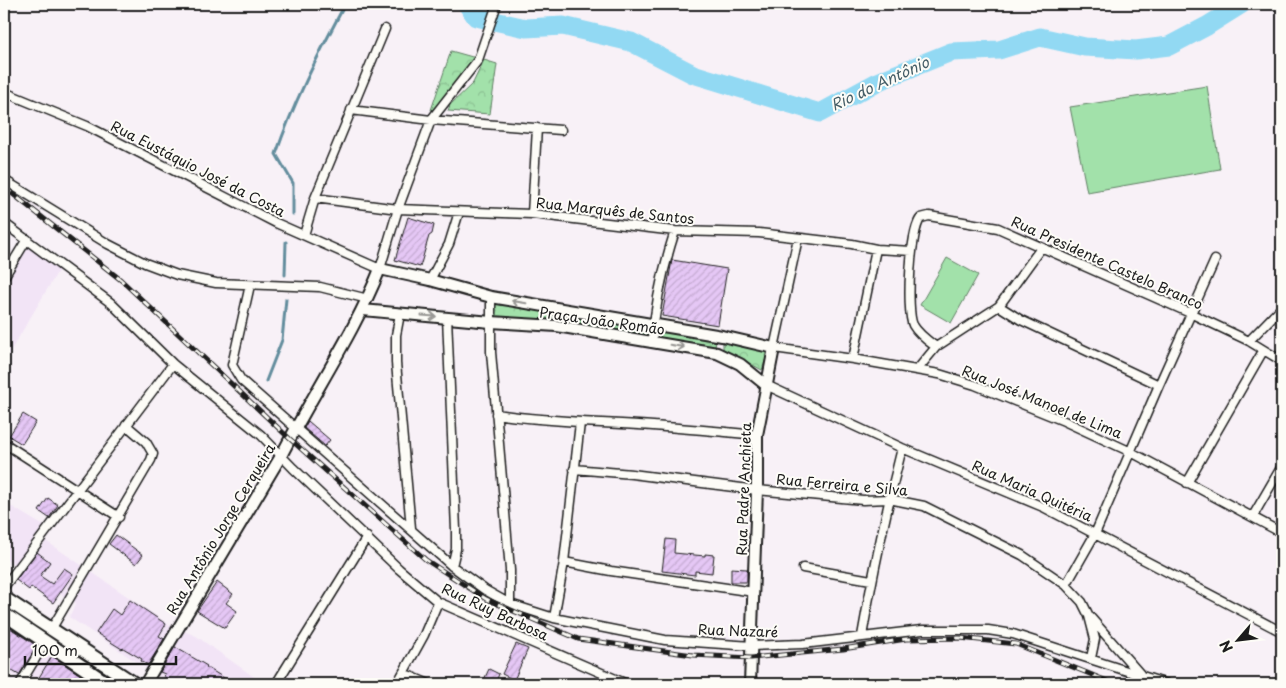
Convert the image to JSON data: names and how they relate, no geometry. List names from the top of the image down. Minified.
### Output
{"streets":{"street":["Rua Eustáquio José da Costa","Rua Marquês de Santos","Rua Presidente Castelo Branco","Praça João Romão","Rua José Manoel de Lima","Rua Ferreira e Silva","Rua Padre Anchieta","Rua Maria Quitéria","Rua Antônio Jorge Cerqueira","Rua Ruy Barbosa","Rua Nazaré"]},"crossings":[["Rua Eustáquio José da Costa","Praça João Romão"],["Rua Eustáquio José da Costa","Rua Antônio Jorge Cerqueira"],["Rua Marquês de Santos","Rua Presidente Castelo Branco"],["Rua Marquês de Santos","Rua Padre Anchieta"],["Praça João Romão","Rua José Manoel de Lima"],["Praça João Romão","Rua Padre Anchieta"],["Praça João Romão","Rua Maria Quitéria"],["Praça João Romão","Rua Antônio Jorge Cerqueira"],["Rua José Manoel de Lima","Rua Padre Anchieta"],["Rua Ferreira e Silva","Rua Padre Anchieta"],["Rua Ferreira e Silva","Rua Nazaré"],["Rua Padre Anchieta","Rua Maria Quitéria"],["Rua Padre Anchieta","Rua Nazaré"],["Rua Antônio Jorge Cerqueira","Rua Ruy Barbosa"],["Rua Antônio Jorge Cerqueira","Rua Nazaré"]],"water":["Rio do Antônio"],"scale_bar":"100 m","north":"bottom left"}
